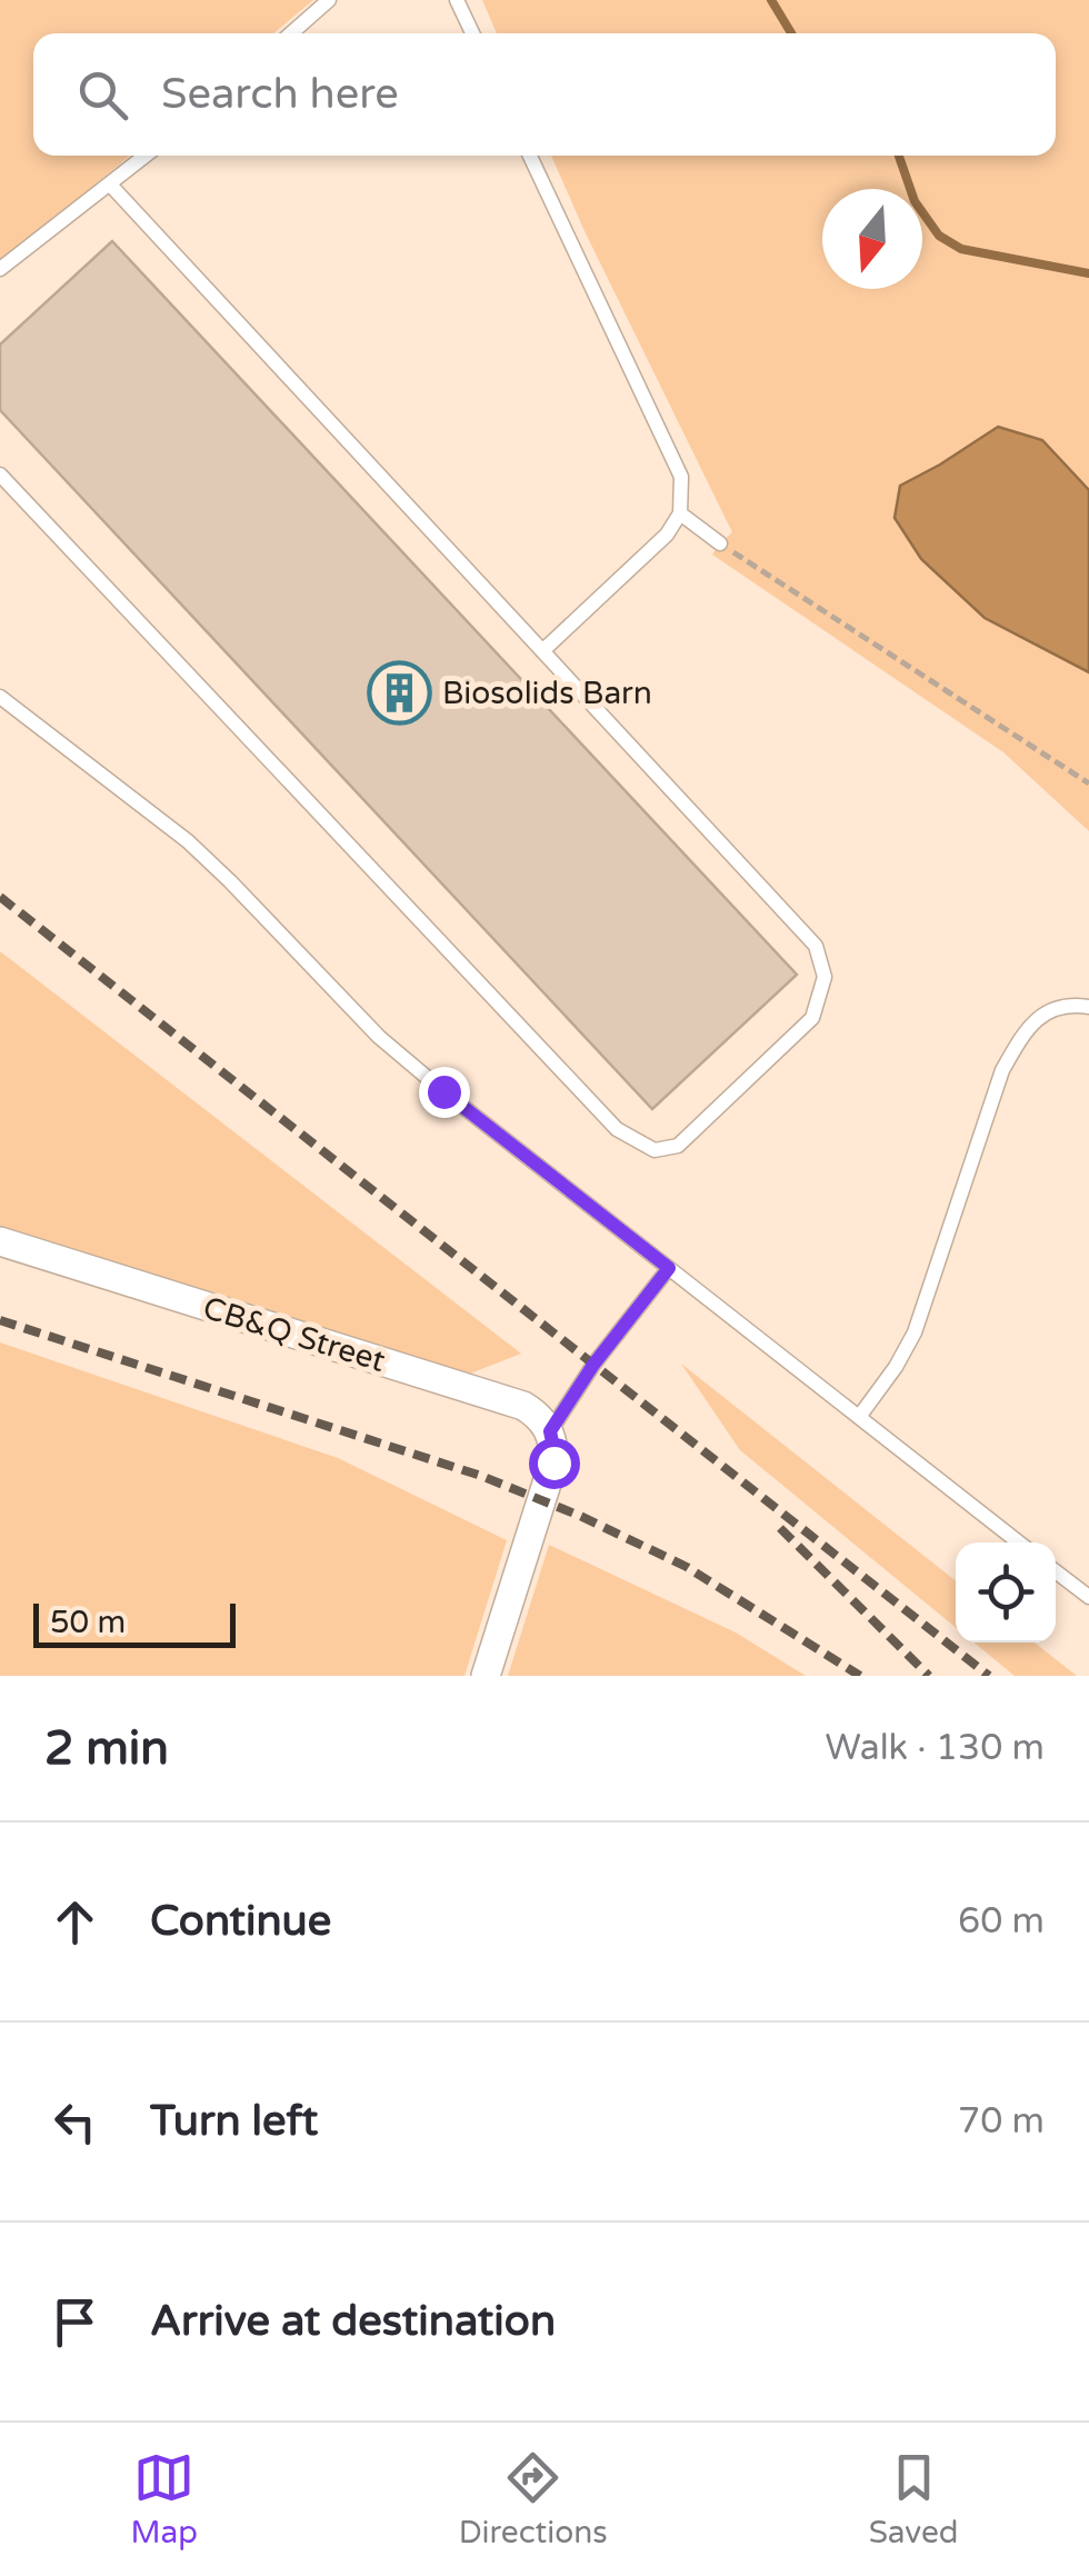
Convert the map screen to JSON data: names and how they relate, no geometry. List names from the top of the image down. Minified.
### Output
{"streets":{"street":["CB&Q Street"]},"places":{"building":["Biosolids Barn"]},"scale_bar":"50 m","north":"bottom","page":{"search":"Search here","scale":"50 m","heading":["2 min","Walk · 130 m"],"list":[["Continue","60 m"],["Turn left","70 m"],"Arrive at destination"],"nav":["Map","Directions","Saved"]}}
